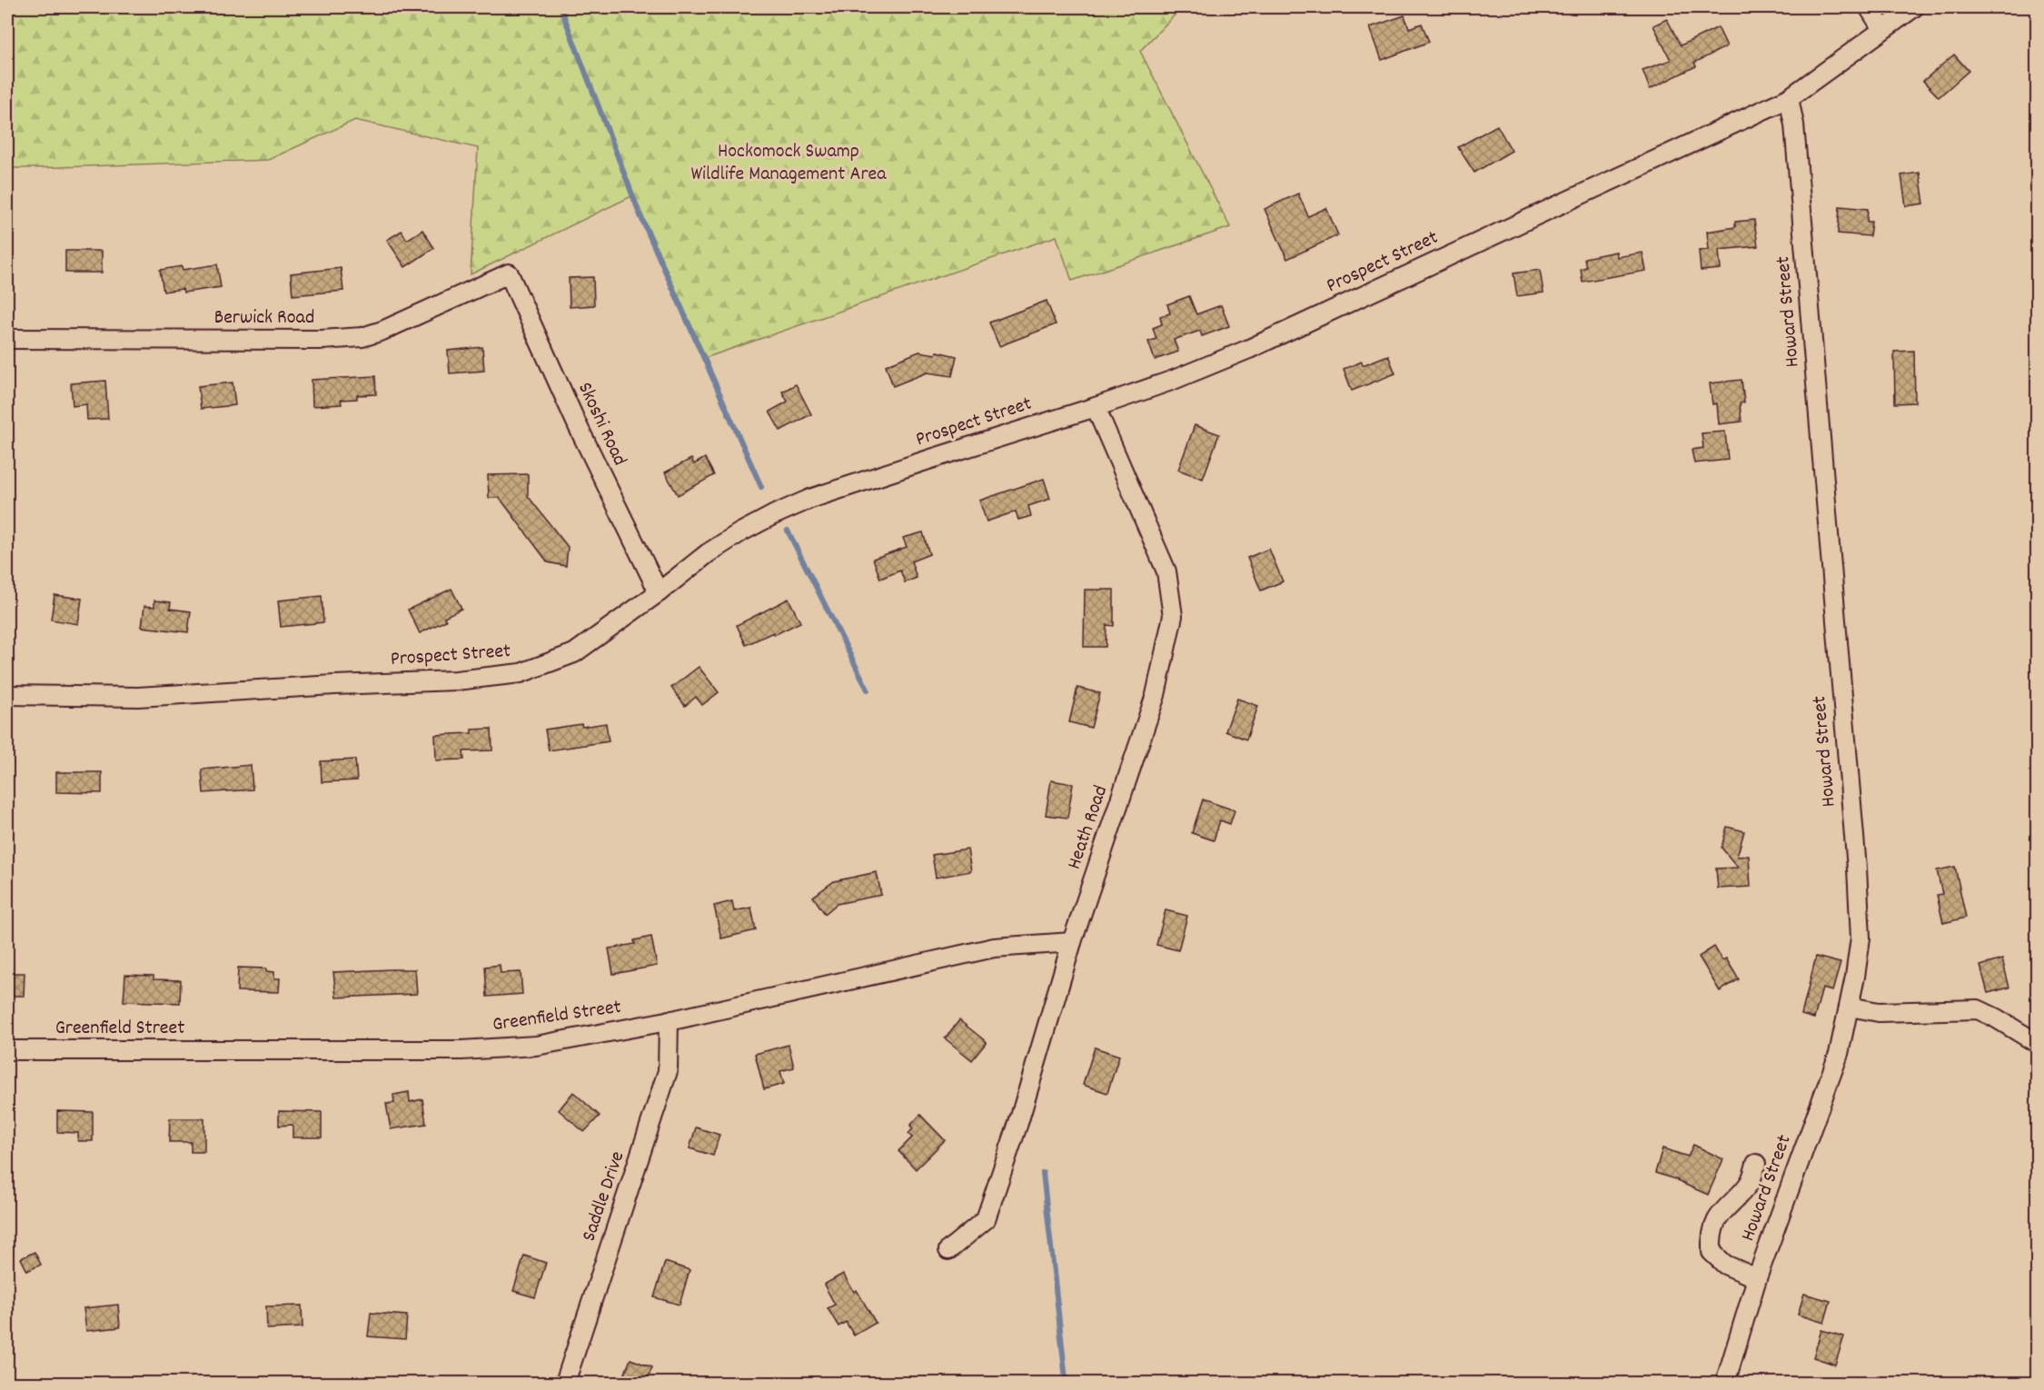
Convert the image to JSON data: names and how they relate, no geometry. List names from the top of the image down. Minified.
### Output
{"streets":{"street":["Prospect Street","Howard Street","Berwick Road","Skoshi Road","Heath Road","Greenfield Street","Saddle Drive"]},"crossings":[["Prospect Street","Howard Street"],["Prospect Street","Skoshi Road"],["Prospect Street","Heath Road"],["Berwick Road","Skoshi Road"],["Heath Road","Greenfield Street"],["Greenfield Street","Saddle Drive"]],"parks":["Hockomock Swamp Wildlife Management Area"]}
